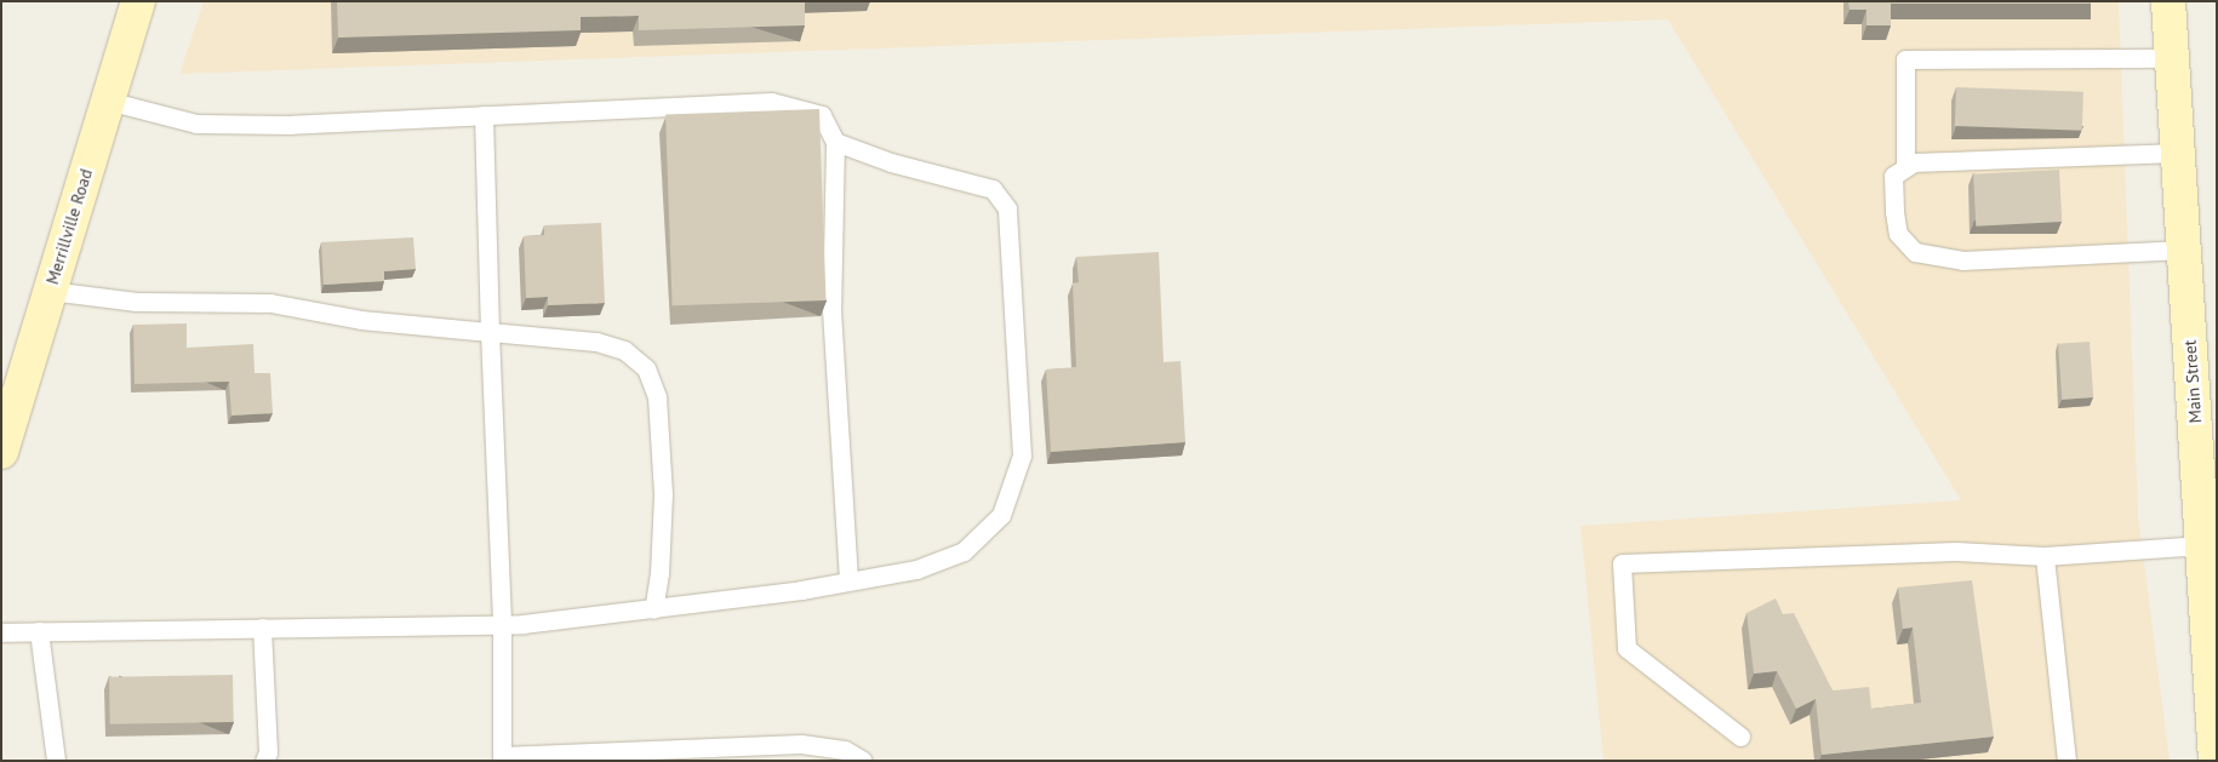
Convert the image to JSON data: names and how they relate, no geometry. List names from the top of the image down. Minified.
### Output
{"streets":{"main road":["Merrillville Road","Main Street"]}}
